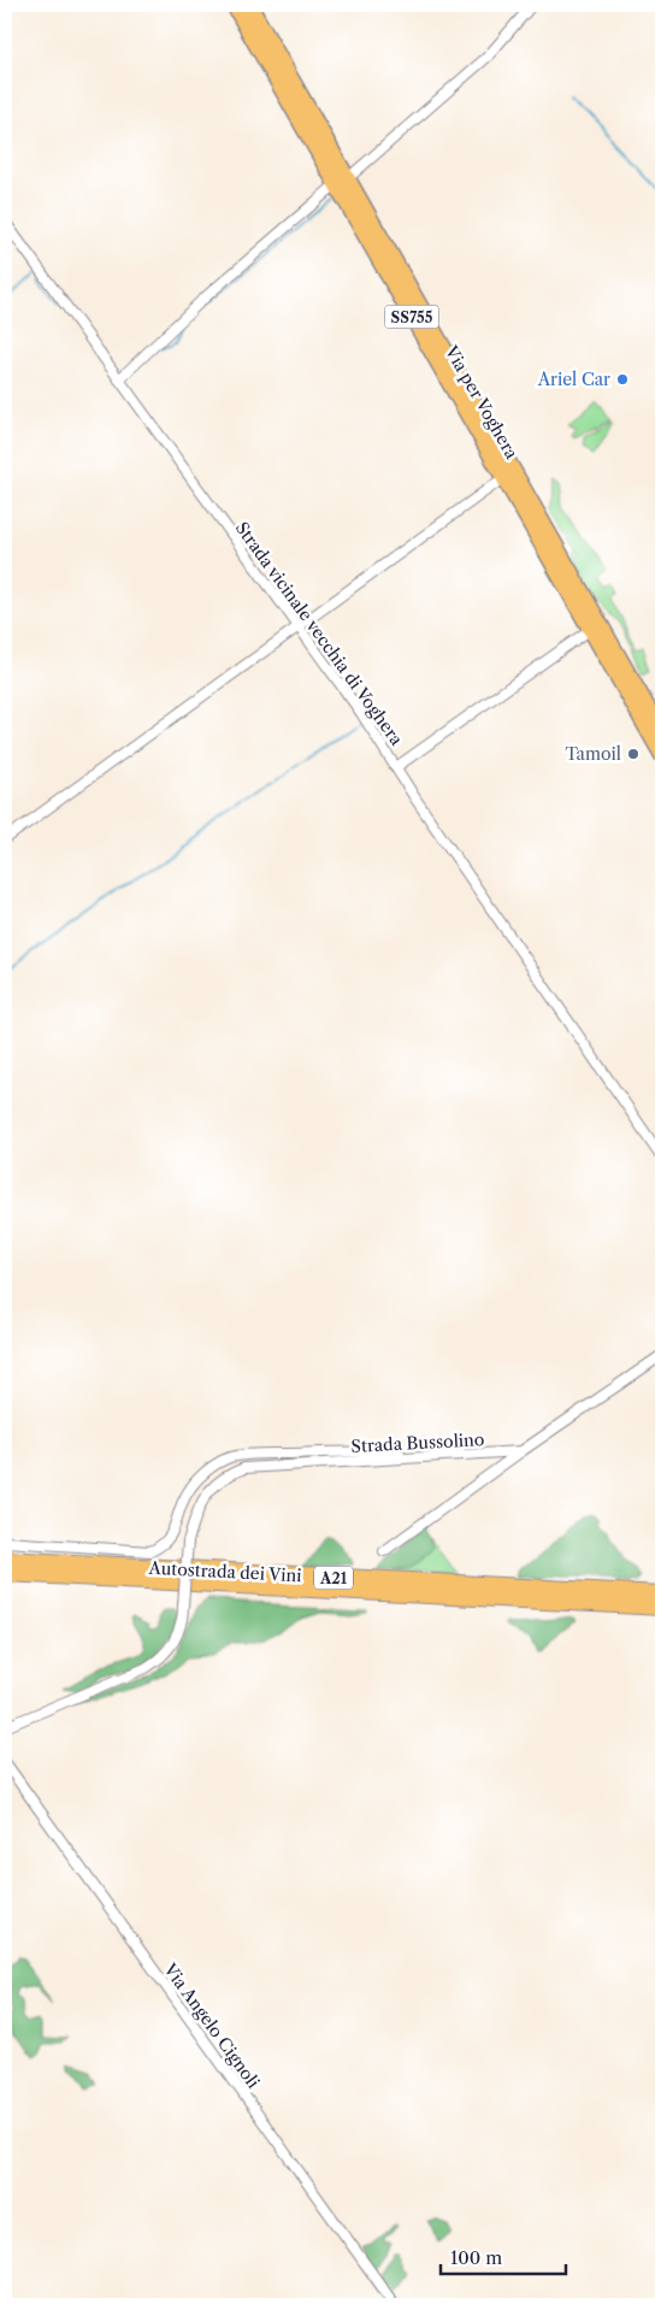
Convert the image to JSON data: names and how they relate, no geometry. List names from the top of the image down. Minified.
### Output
{"streets":{"highway":["Autostrada dei Vini","A21"],"main road":["SS755","Via per Voghera"],"street":["Strada vicinale vecchia di Voghera","Strada Bussolino","Via Angelo Cignoli"]},"places":["Ariel Car","Tamoil"],"scale_bar":"100 m"}
